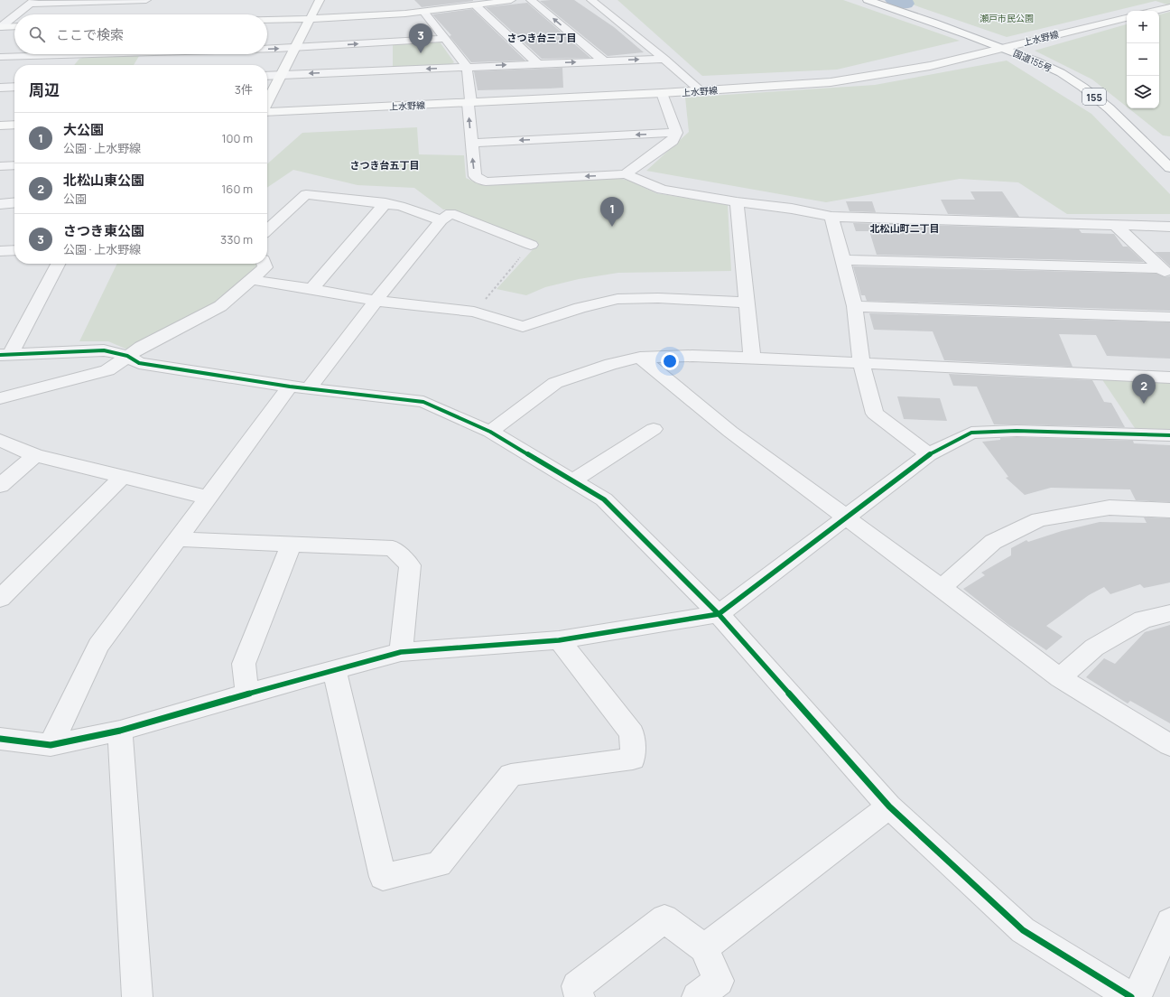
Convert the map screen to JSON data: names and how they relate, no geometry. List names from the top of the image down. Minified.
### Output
{"streets":{"main road":["上水野線","国道155号","155"]},"crossings":[["上水野線","国道155号"]],"districts":["さつき台三丁目","さつき台五丁目","北松山町二丁目"],"parks":["瀬戸市民公園"],"page":{"map_buttons":["+","−"],"search":"ここで検索","pins":["3","1","2"],"heading":["周辺","3件"],"list":[{"mark":"1","name":"大公園","note":"公園 · 上水野線","value":"100 m"},{"mark":"2","name":"北松山東公園","note":"公園","value":"160 m"},{"mark":"3","name":"さつき東公園","note":"公園 · 上水野線","value":"330 m"}]}}
